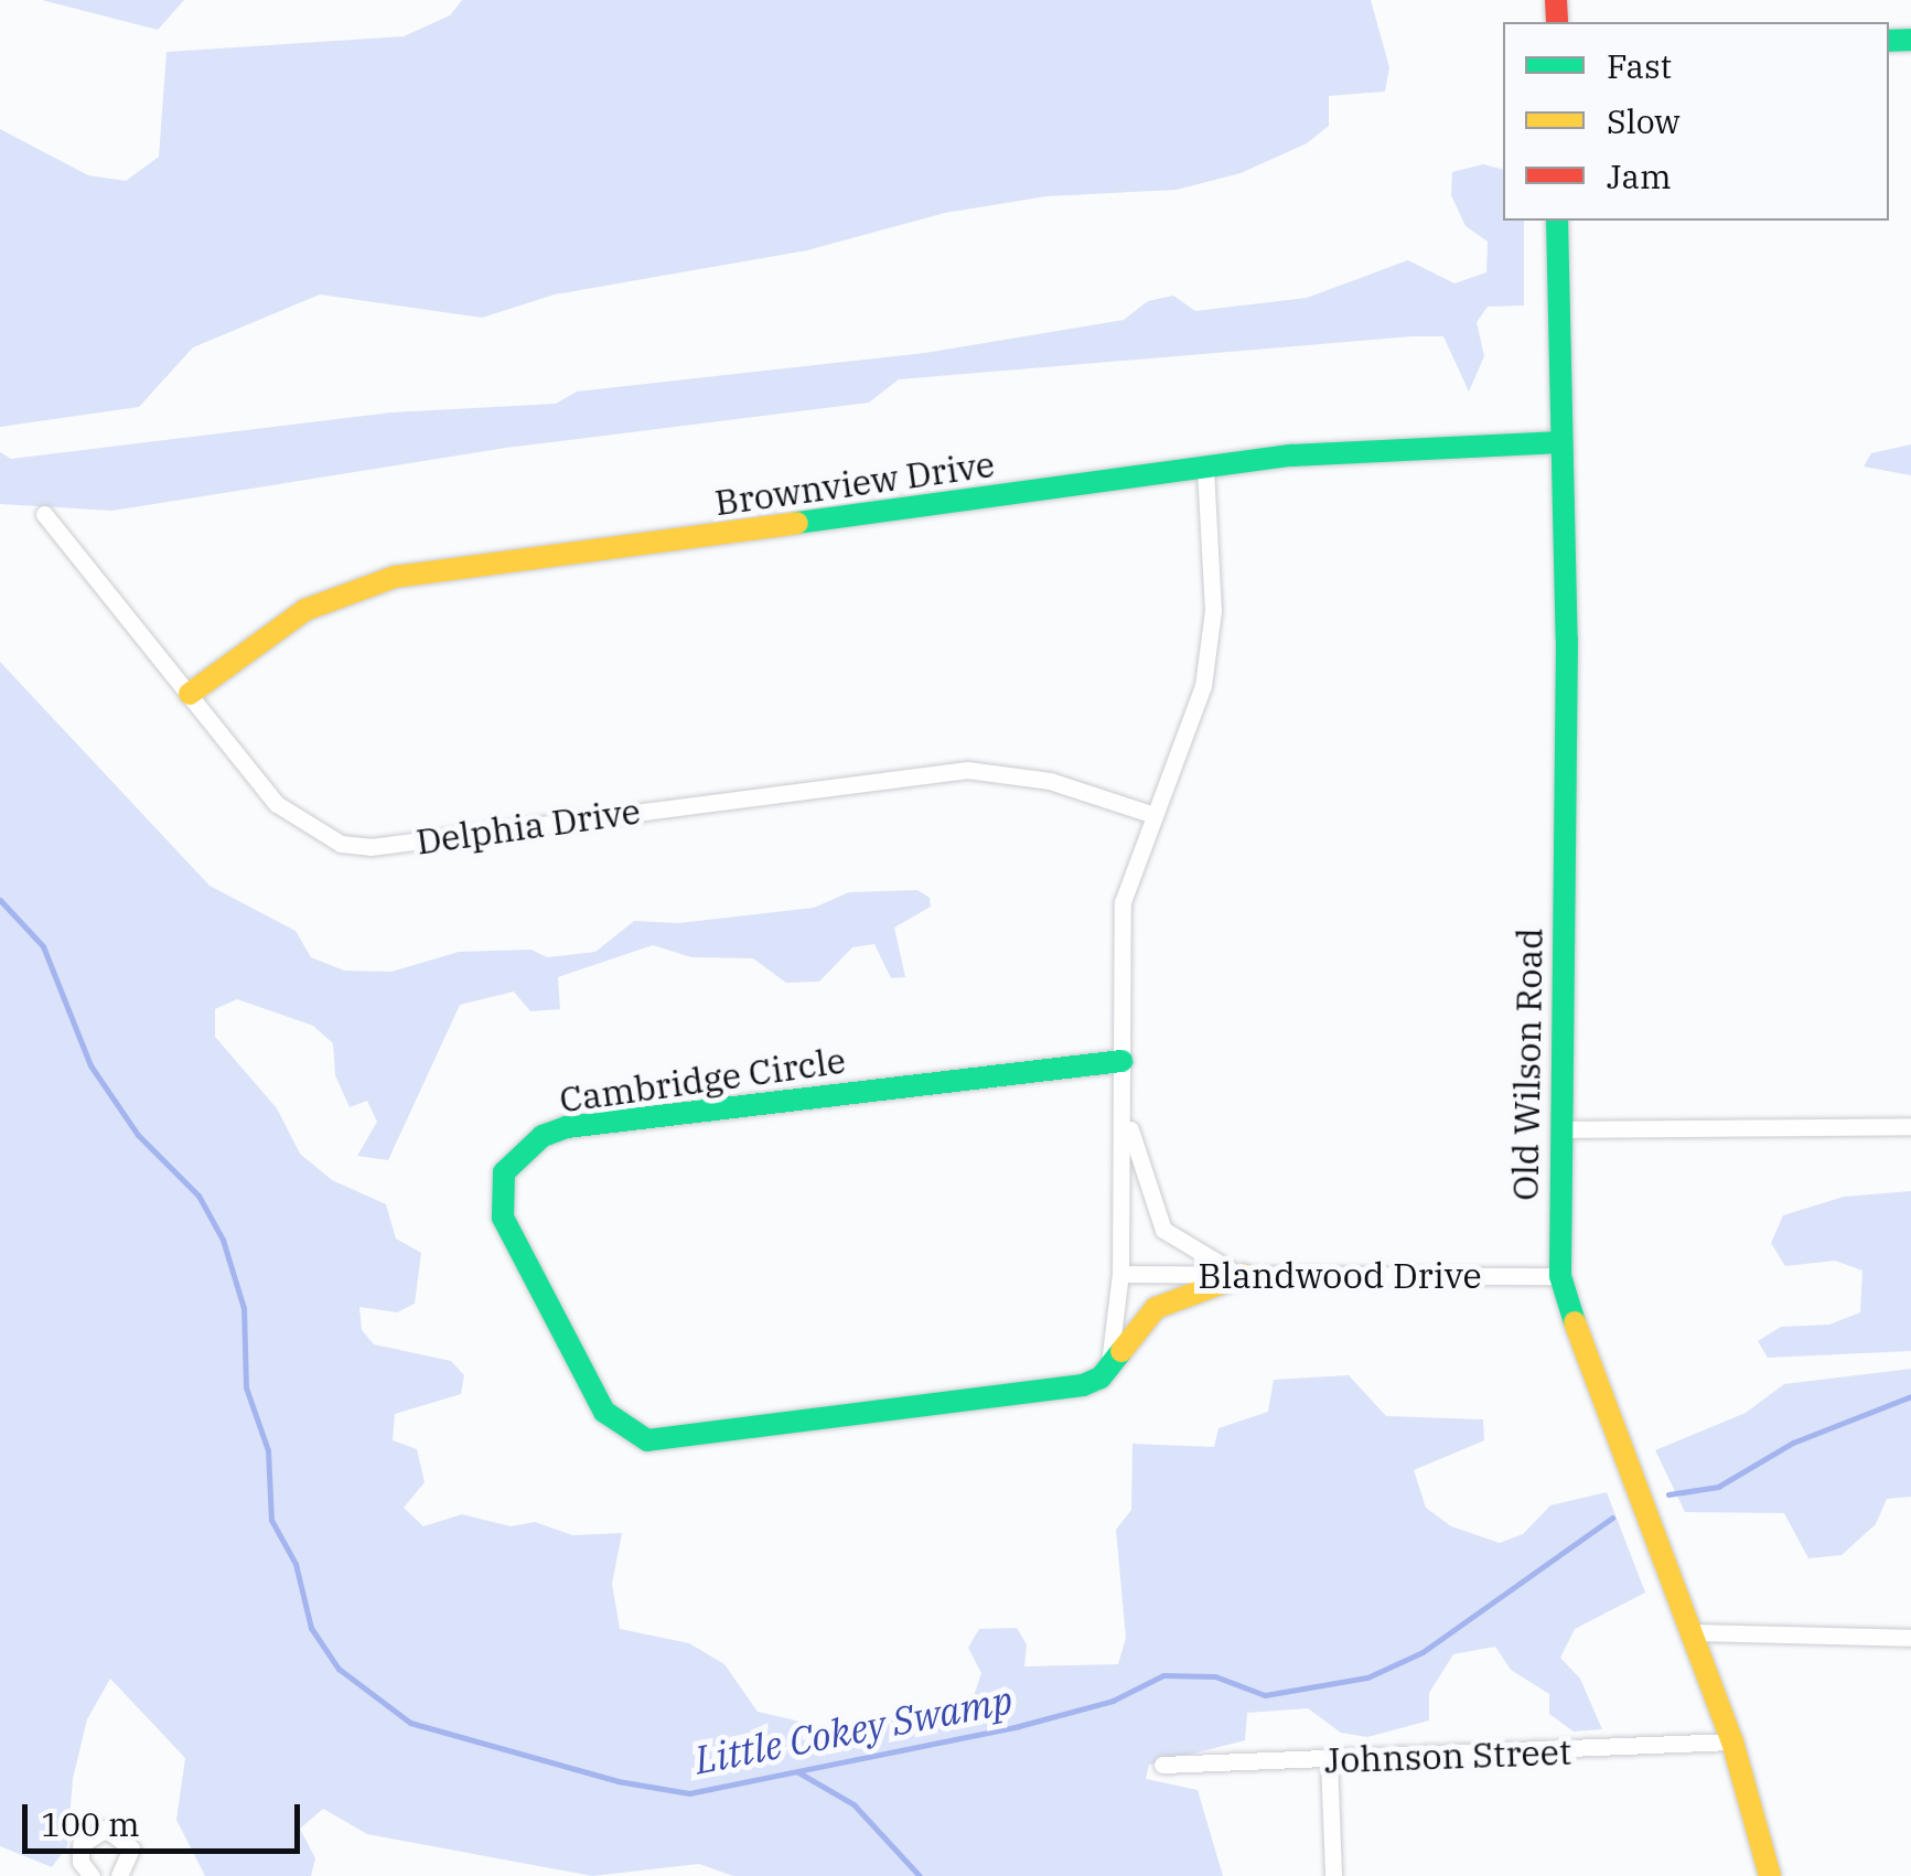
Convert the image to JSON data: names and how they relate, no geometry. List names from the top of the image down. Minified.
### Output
{"streets":{"street":["Brownview Drive","Delphia Drive","Old Wilson Road","Cambridge Circle","Blandwood Drive","Johnson Street"]},"crossings":[["Brownview Drive","Delphia Drive"],["Brownview Drive","Old Wilson Road"],["Old Wilson Road","Blandwood Drive"],["Old Wilson Road","Johnson Street"]],"water":["Little Cokey Swamp"],"legend":["Fast","Slow","Jam"],"scale_bar":"100 m"}
